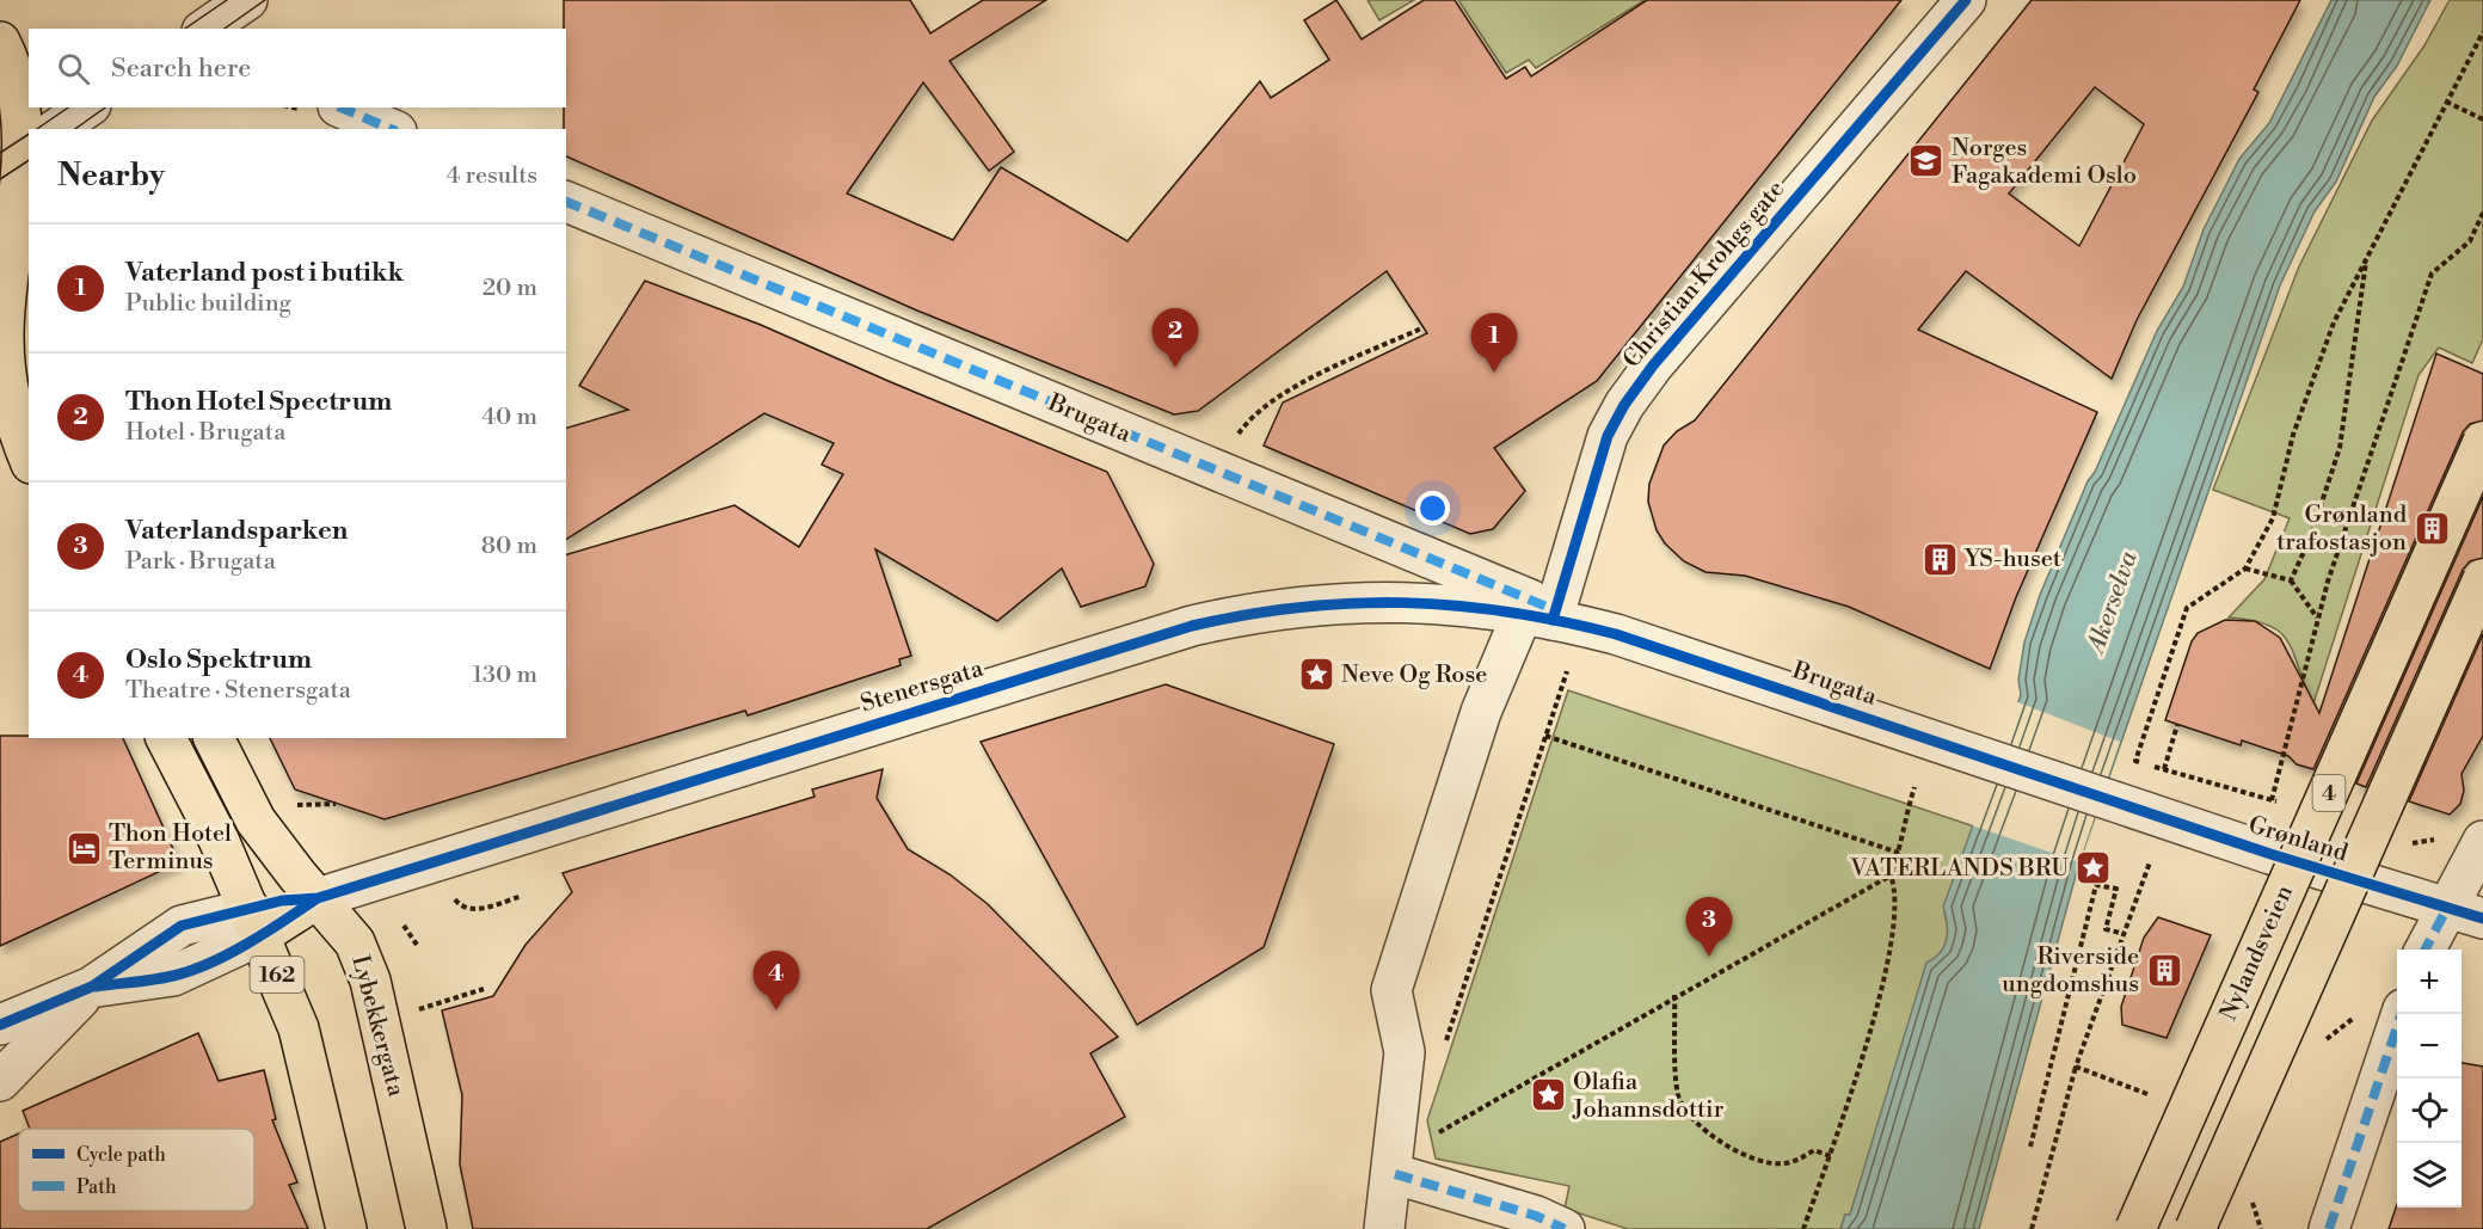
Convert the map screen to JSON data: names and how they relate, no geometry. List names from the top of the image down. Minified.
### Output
{"streets":{"main road":["4","Nylandsveien","162","Lybekkergata"],"street":["Christian Krohgs gate","Brugata","Stenersgata","Grønland"]},"crossings":[["Christian Krohgs gate","Brugata"],["Christian Krohgs gate","Stenersgata"],["Brugata","Stenersgata"],["Brugata","Grønland"],["Stenersgata","Lybekkergata"]],"water":["Akerselva"],"places":{"school or university":["Norges Fagakademi Oslo"],"building":["Grønland trafostasjon","YS-huset","Riverside ungdomshus"],"place":["Neve Og Rose","VATERLANDS BRU","Olafia Johannsdottir"],"hotel":["Thon Hotel Terminus"]},"legend":["Cycle path","Path"],"page":{"search":"Search here","heading":["Nearby","4 results"],"list":[{"mark":"1","name":"Vaterland post i butikk","note":"Public building","value":"20 m"},{"mark":"2","name":"Thon Hotel Spectrum","note":"Hotel · Brugata","value":"40 m"},{"mark":"3","name":"Vaterlandsparken","note":"Park · Brugata","value":"80 m"},{"mark":"4","name":"Oslo Spektrum","note":"Theatre · Stenersgata","value":"130 m"}],"pins":["2","1","3","4"],"map_buttons":["+","−"]}}
